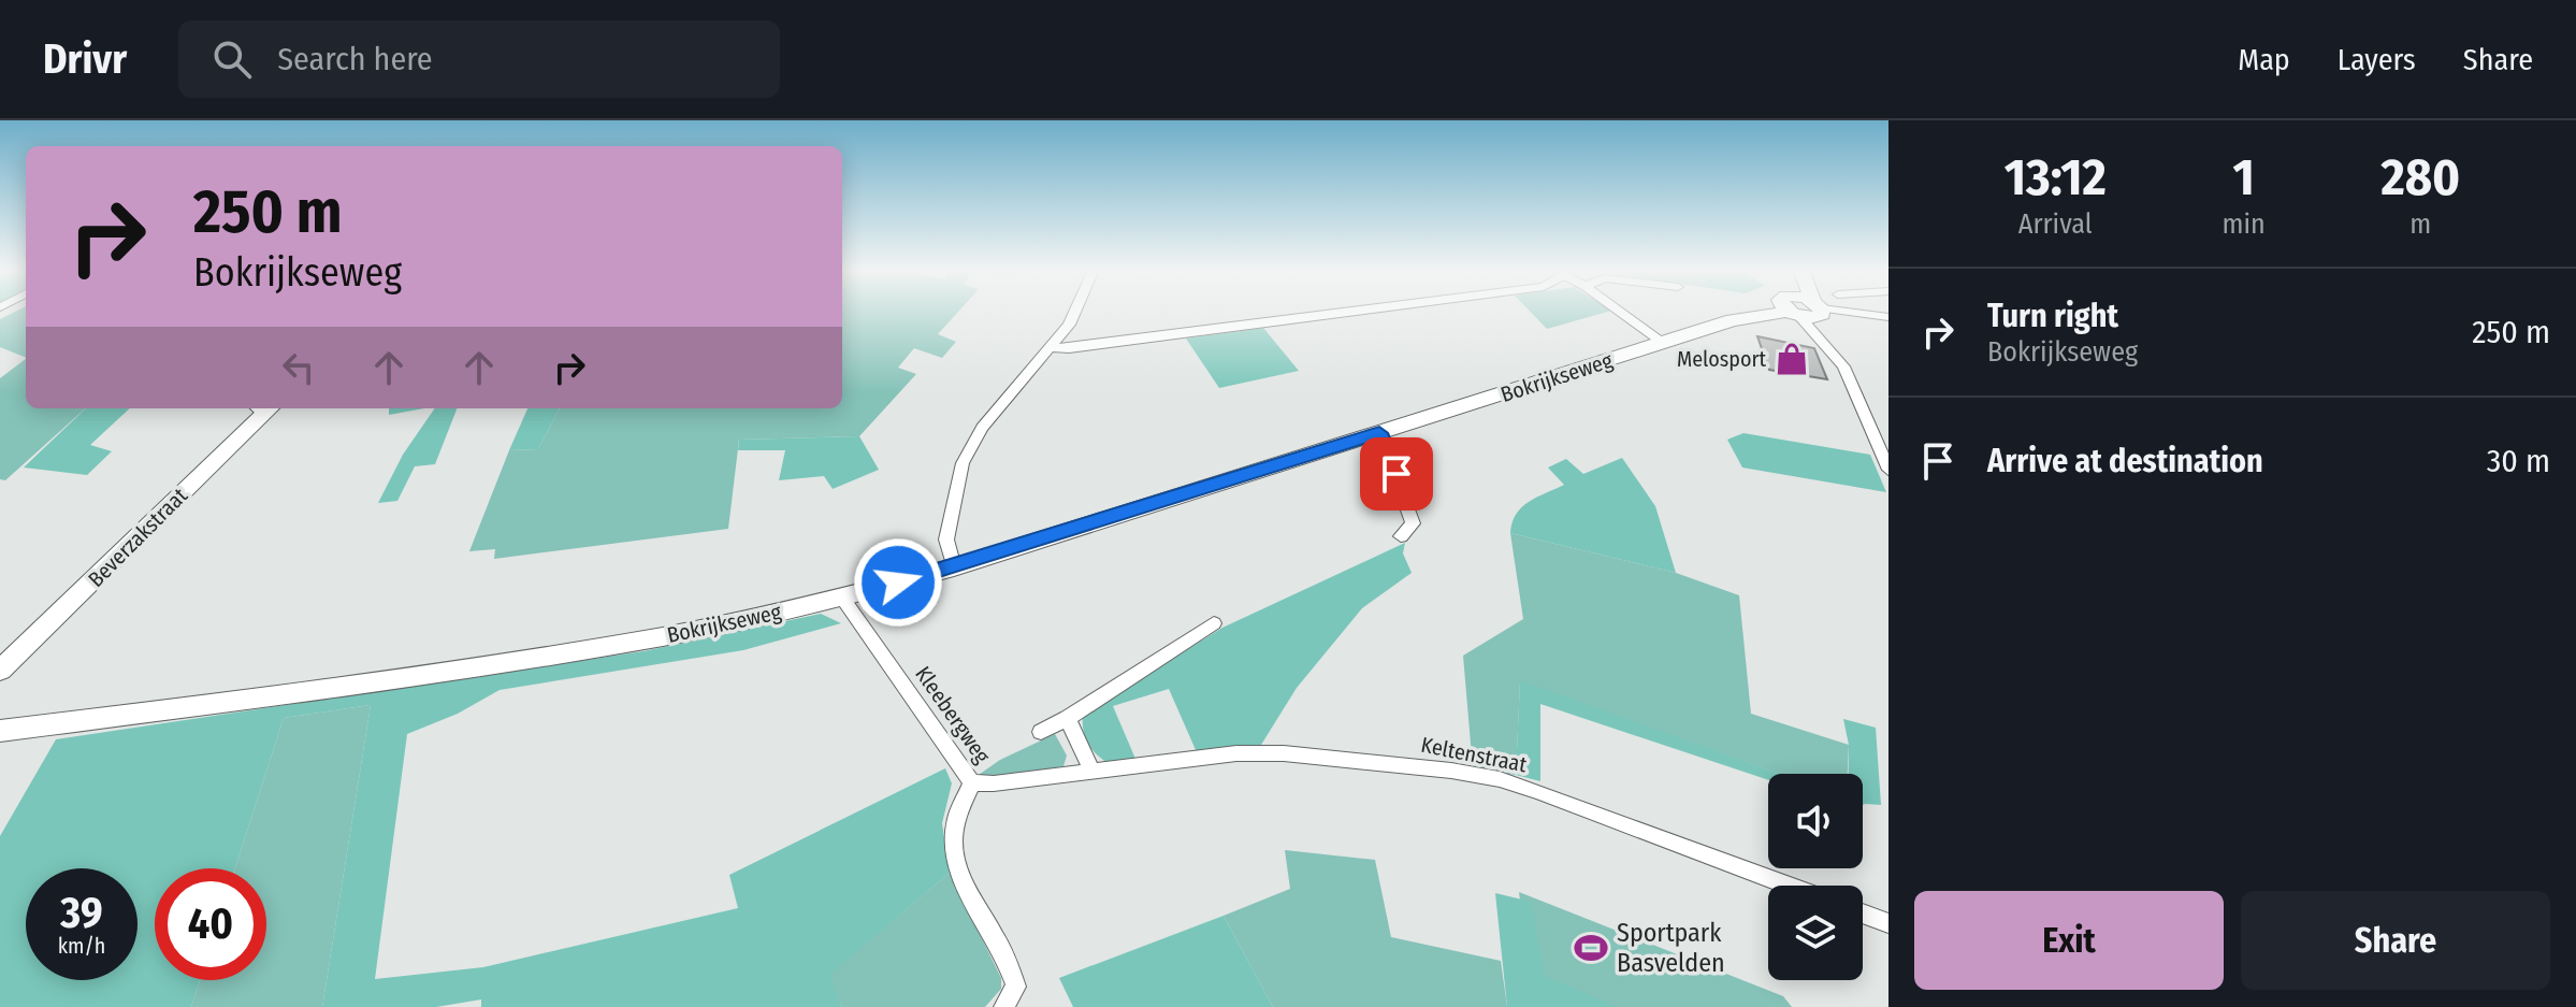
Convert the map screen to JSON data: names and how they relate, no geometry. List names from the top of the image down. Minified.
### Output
{"streets":{"street":["Bokrijkseweg","Beverzakstraat","Kleebergweg","Keltenstraat"]},"crossings":[["Bokrijkseweg","Kleebergweg"],["Kleebergweg","Keltenstraat"]],"places":{"shop":["Melosport"],"sports":["Sportpark Basvelden"]},"page":{"header":"Drivr","search":"Search here","nav":["Map","Layers","Share"],"eta":["13:12","Arrival","1","min","280","m"],"turn":["250 m","Bokrijkseweg"],"list":[{"name":"Turn right","note":"Bokrijkseweg","value":"250 m"},{"name":"Arrive at destination","value":"30 m"}],"speed":"39 km/h","limit":"40","buttons":["Exit","Share"]}}
